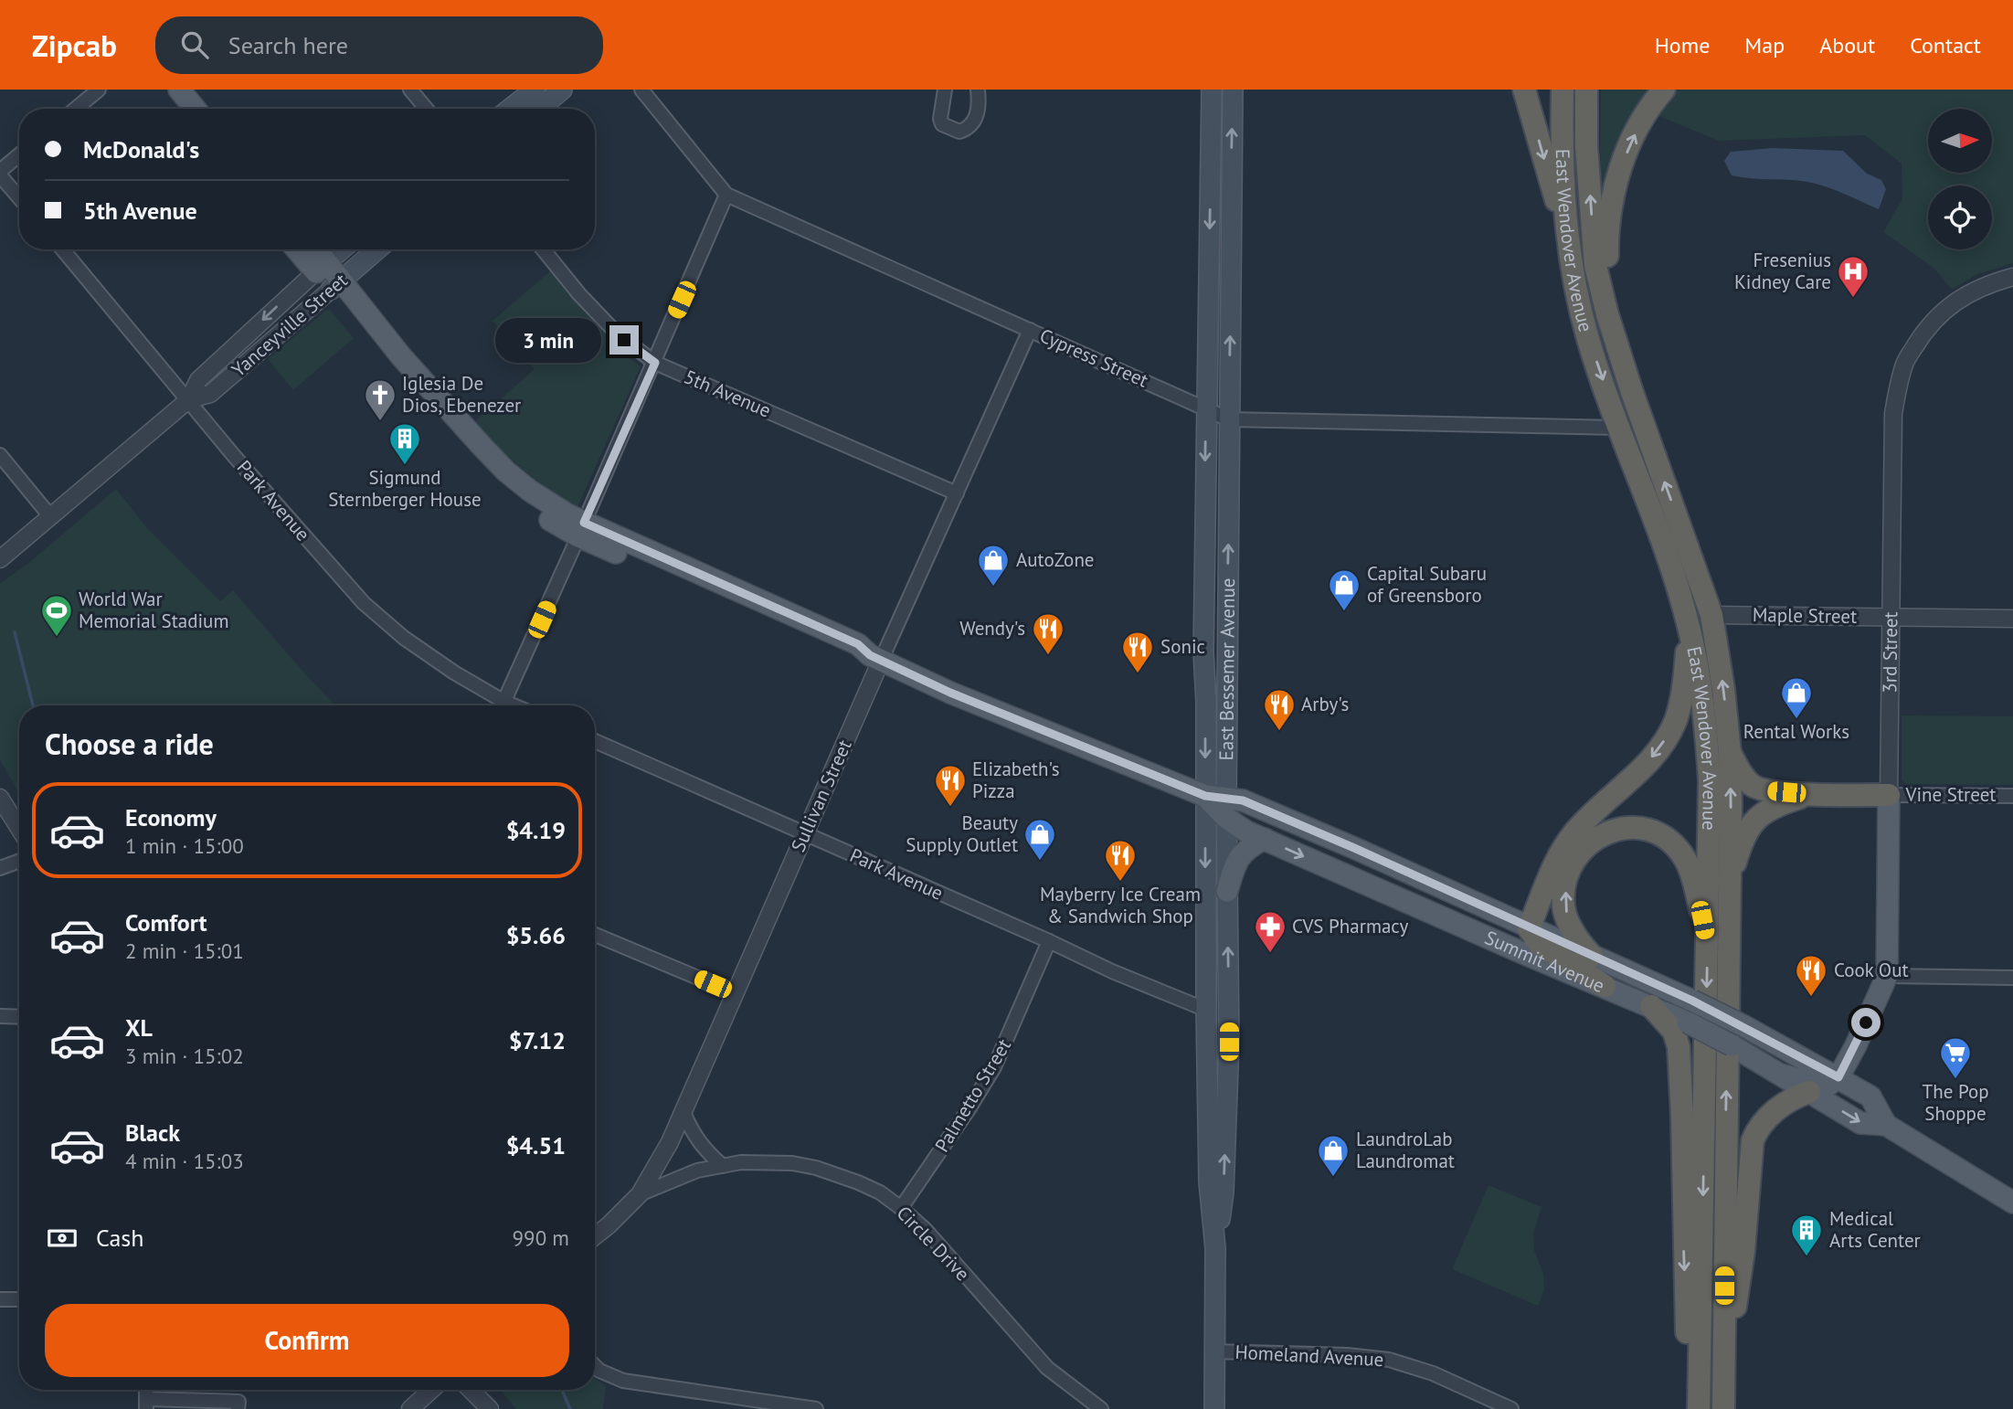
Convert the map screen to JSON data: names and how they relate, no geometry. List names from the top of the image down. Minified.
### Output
{"streets":{"highway":["East Wendover Avenue"],"main road":["Yanceyville Street","3rd Street","East Bessemer Avenue","Summit Avenue"],"street":["Cypress Street","5th Avenue","Park Avenue","Maple Street","Vine Street","Sullivan Street","Palmetto Street","Circle Drive","Homeland Avenue"]},"crossings":[["East Wendover Avenue","Cypress Street"],["East Wendover Avenue","Maple Street"],["Yanceyville Street","Park Avenue"],["Yanceyville Street","Summit Avenue"],["Cypress Street","East Bessemer Avenue"],["Cypress Street","Sullivan Street"],["5th Avenue","Sullivan Street"],["Park Avenue","East Bessemer Avenue"],["Park Avenue","Sullivan Street"],["Park Avenue","Palmetto Street"],["Maple Street","3rd Street"],["3rd Street","Vine Street"],["3rd Street","Summit Avenue"],["East Bessemer Avenue","Summit Avenue"],["East Bessemer Avenue","Homeland Avenue"],["Sullivan Street","Summit Avenue"],["Sullivan Street","Circle Drive"],["Palmetto Street","Circle Drive"]],"places":{"hospital":["Fresenius Kidney Care"],"church":["Iglesia De Dios, Ebenezer"],"building":["Sigmund Sternberger House","Medical Arts Center"],"shop":["AutoZone","Capital Subaru of Greensboro","Rental Works","Beauty Supply Outlet","LaundroLab Laundromat"],"sports":["World War Memorial Stadium"],"restaurant":["Wendy's","Sonic","Arby's","Elizabeth's Pizza","Mayberry Ice Cream & Sandwich Shop","Cook Out"],"pharmacy":["CVS Pharmacy"],"supermarket":["The Pop Shoppe"]},"north":"right","page":{"header":"Zipcab","search":"Search here","nav":["Home","Map","About","Contact"],"banner":["McDonald's","5th Avenue"],"bubble":"3 min","heading":"Choose a ride","list":[{"name":"Economy","note":"1 min · 15:00","value":"$4.19"},{"name":"Comfort","note":"2 min · 15:01","value":"$5.66"},{"name":"XL","note":"3 min · 15:02","value":"$7.12"},{"name":"Black","note":"4 min · 15:03","value":"$4.51"}],"pay":["Cash","990 m"],"buttons":"Confirm"}}
